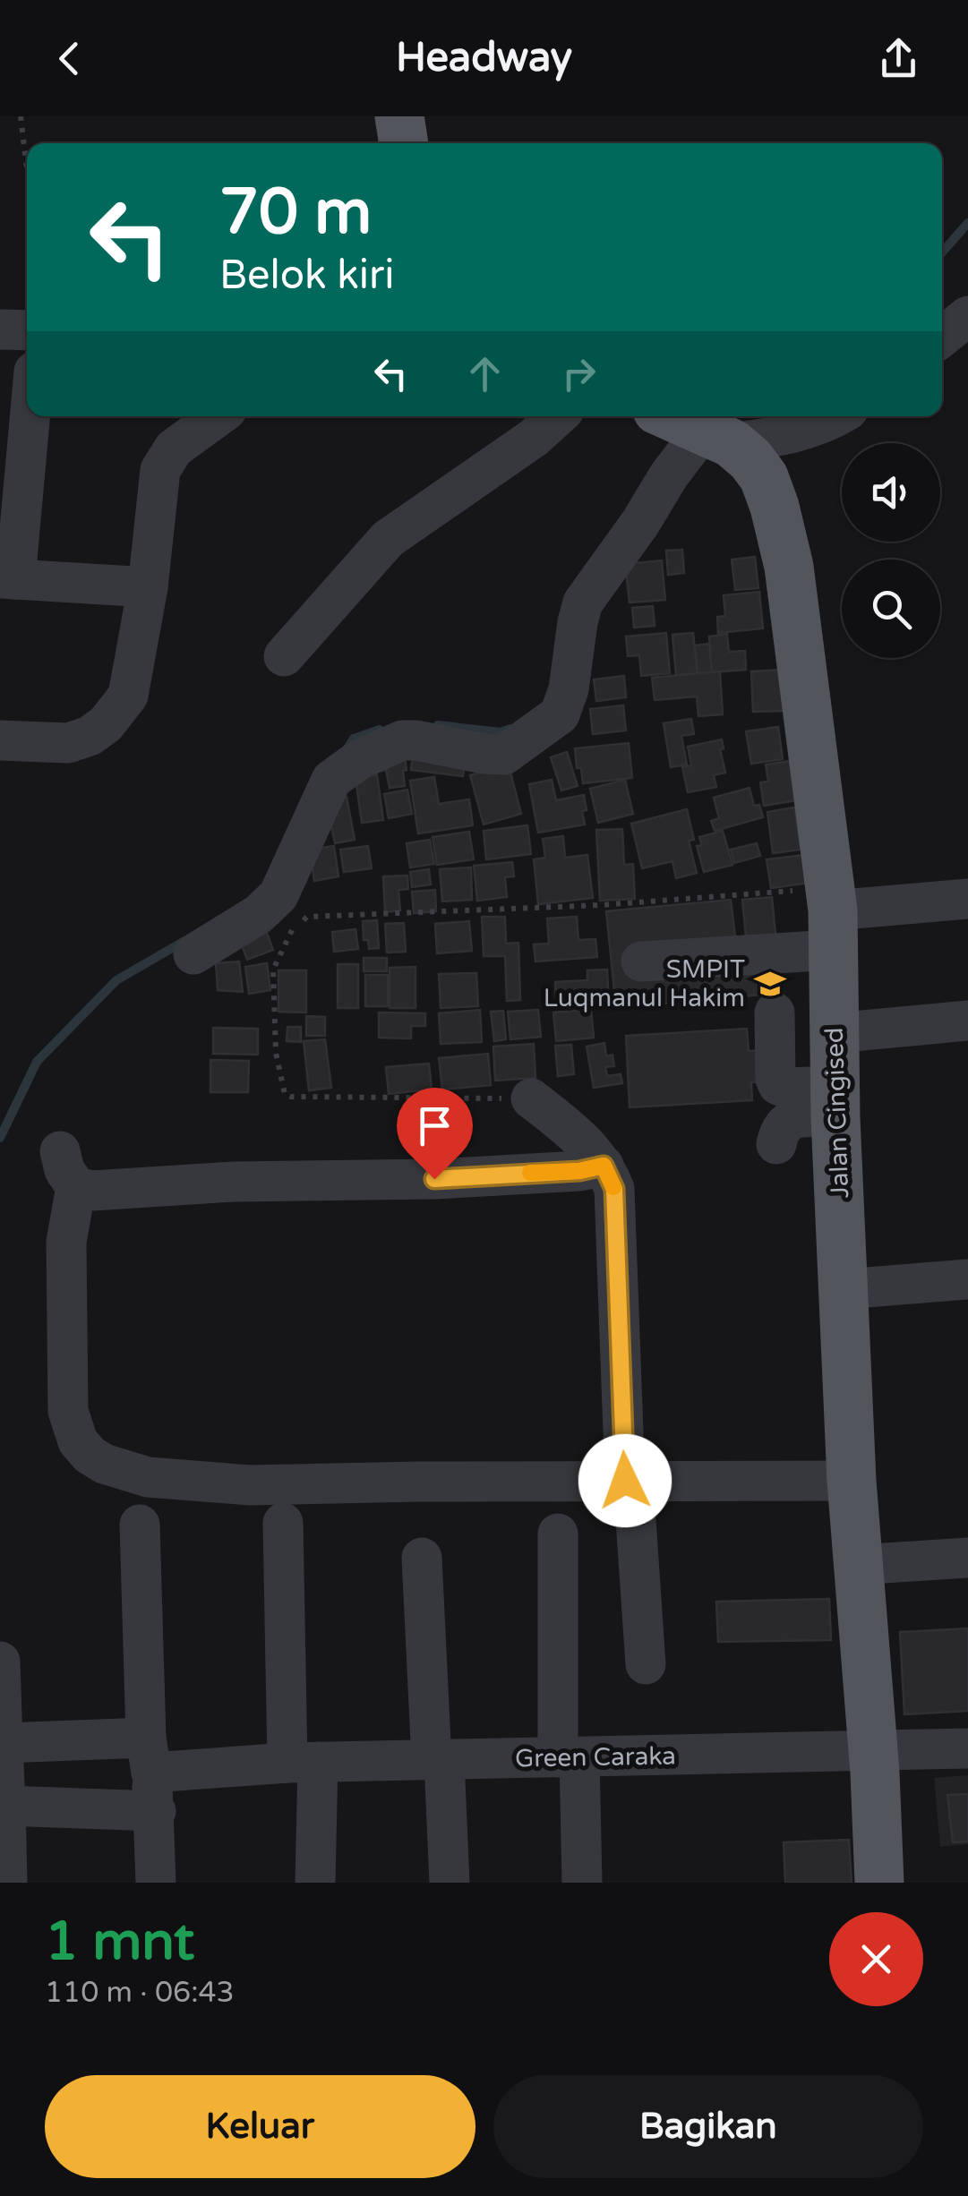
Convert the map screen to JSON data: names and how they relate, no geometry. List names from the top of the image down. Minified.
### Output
{"streets":{"main road":["Jalan Cingised"],"street":["Green Caraka"]},"crossings":[["Jalan Cingised","Green Caraka"]],"places":{"school or university":["SMPIT Luqmanul Hakim"]},"page":{"header":"Headway","turn":["70 m","Belok kiri"],"heading":["1 mnt","110 m · 06:43"],"buttons":["Keluar","Bagikan"]}}
